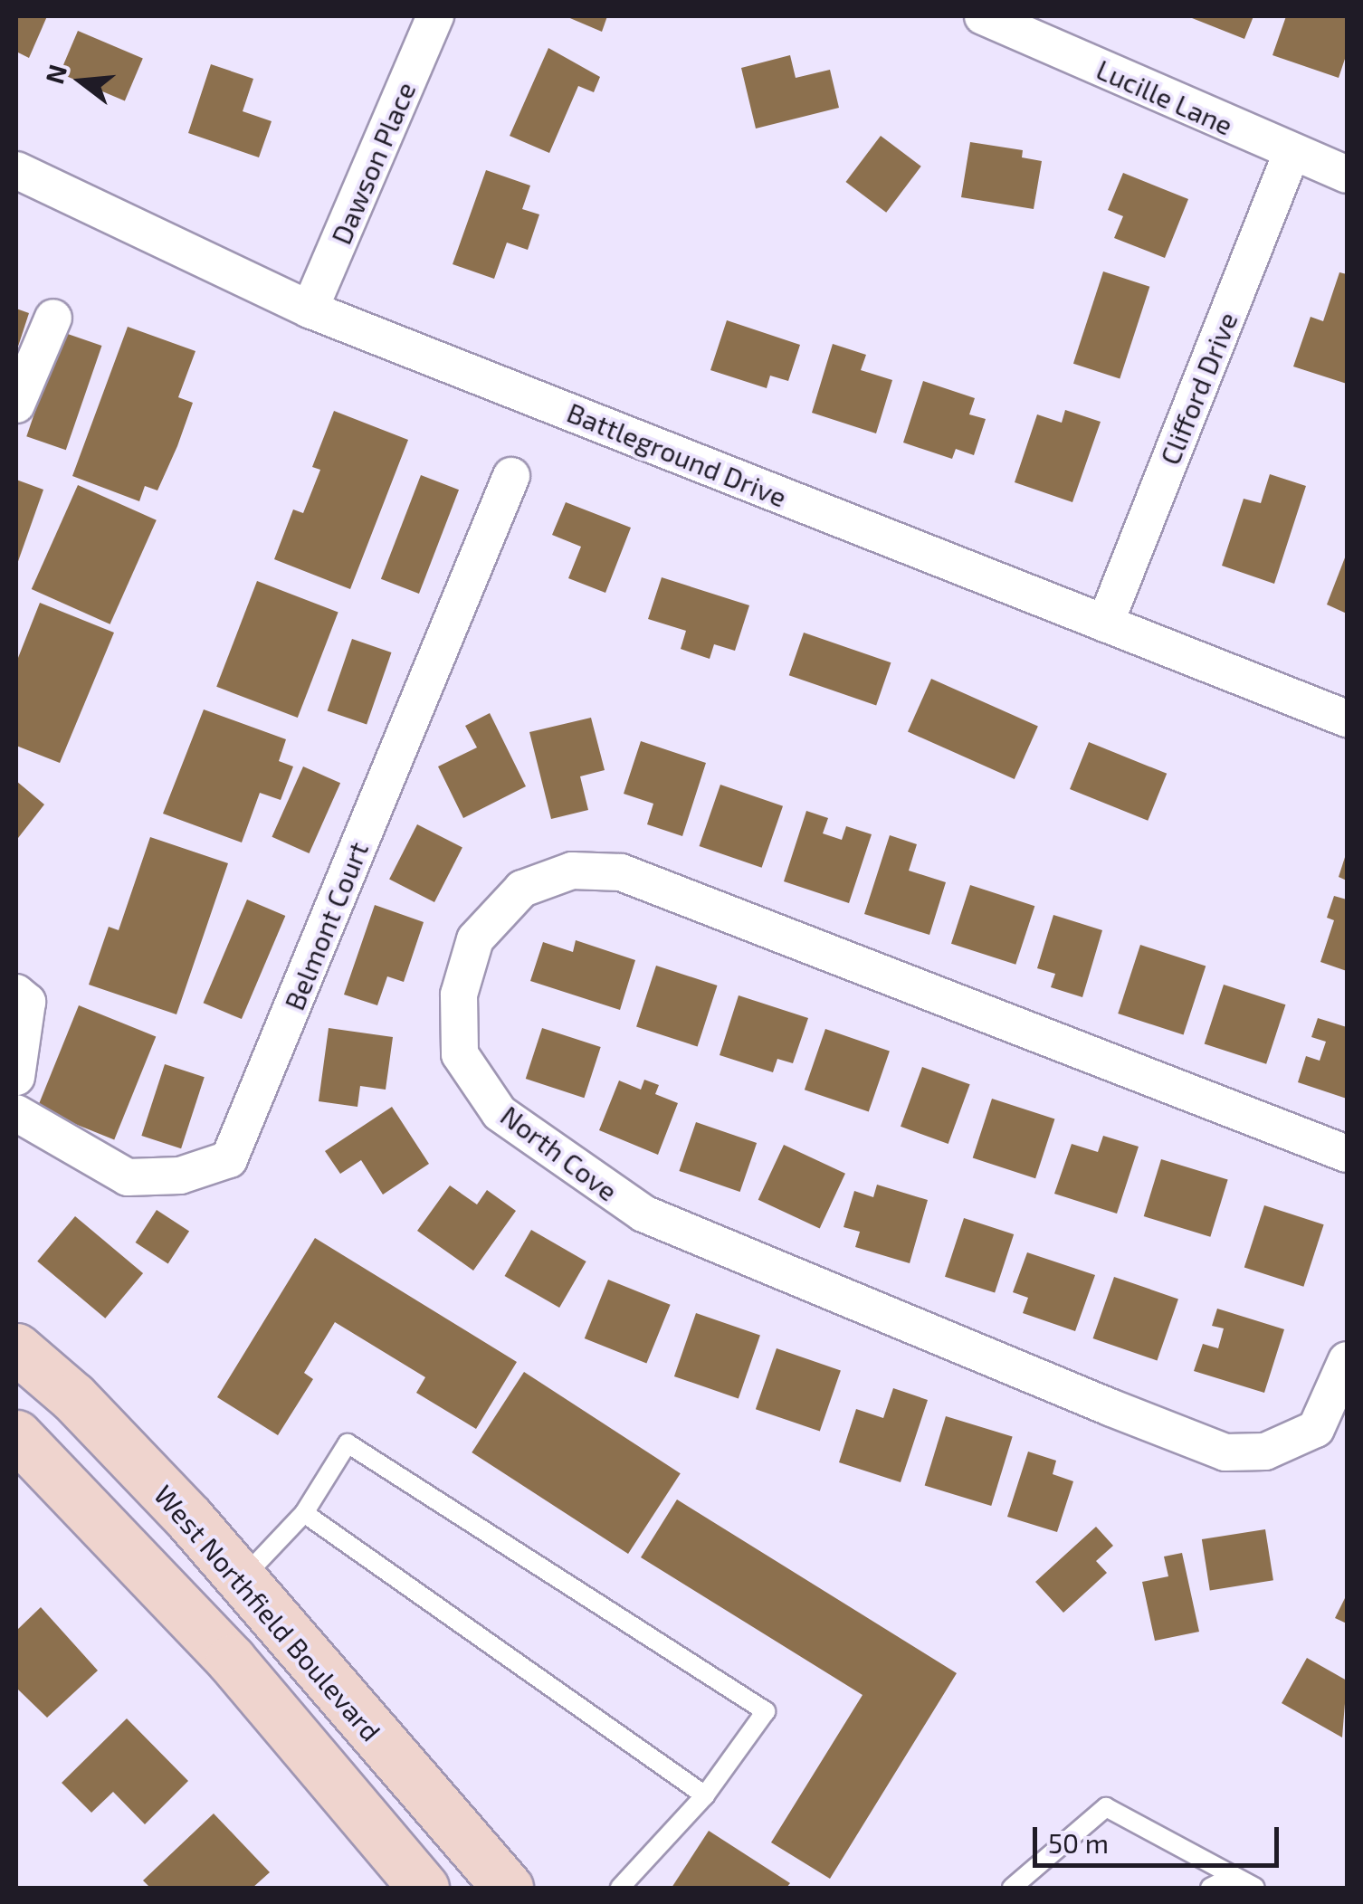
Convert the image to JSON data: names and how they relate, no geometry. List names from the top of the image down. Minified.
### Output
{"streets":{"main road":["West Northfield Boulevard"],"street":["Lucille Lane","Dawson Place","Clifford Drive","Battleground Drive","Belmont Court","North Cove"]},"crossings":[["Lucille Lane","Clifford Drive"],["Dawson Place","Battleground Drive"],["Clifford Drive","Battleground Drive"]],"scale_bar":"50 m","north":"left"}
